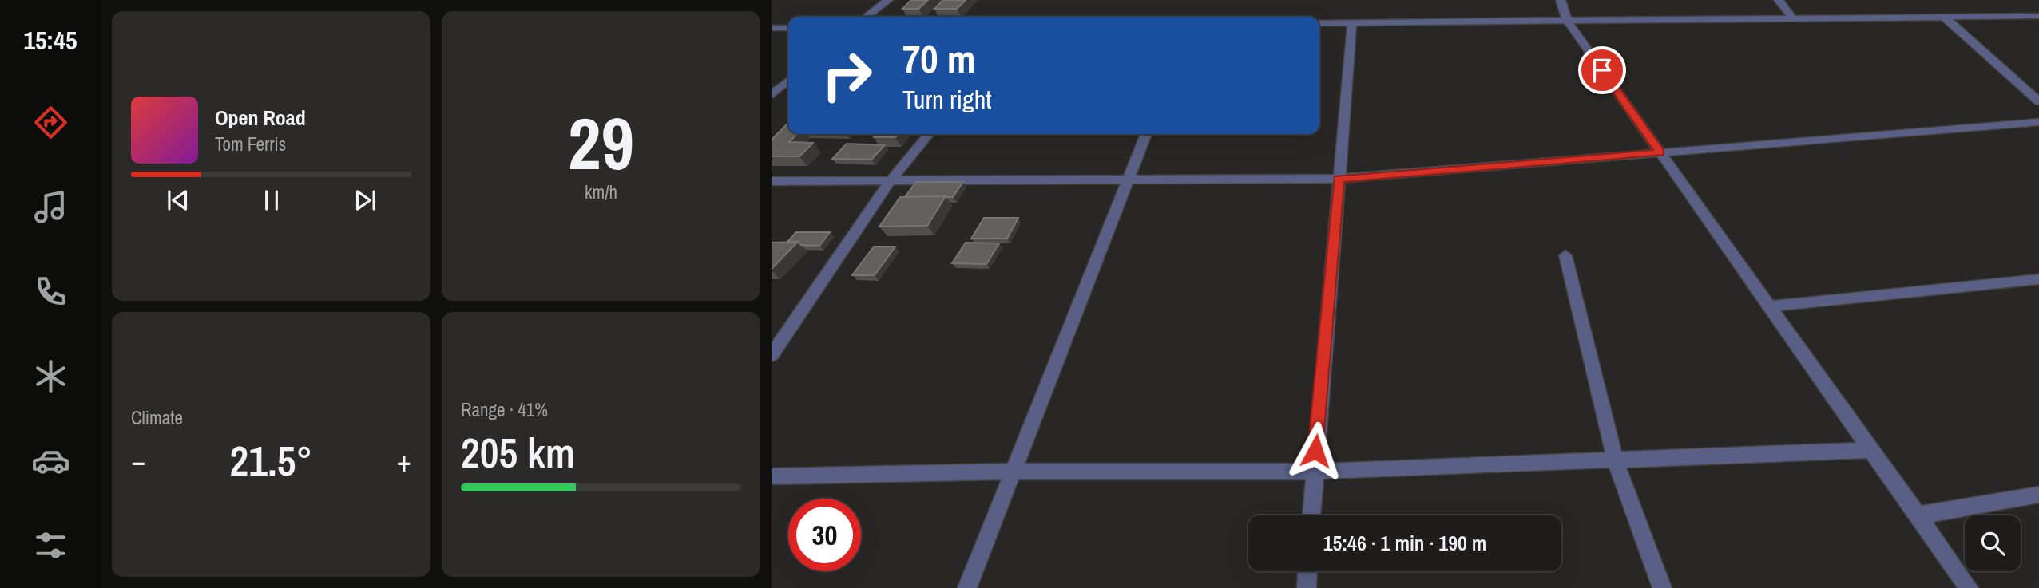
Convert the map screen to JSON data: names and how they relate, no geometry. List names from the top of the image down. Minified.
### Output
{"page":{"tabs":"15:45","tile":[["29","km/h"],"Climate",["Range · 41%","205 km"]],"turn":["70 m","Turn right"],"song":["Open Road","Tom Ferris"],"heat":["−","21.5°","+"],"limit":"30","trip":"15:46 · 1 min · 190 m"}}
